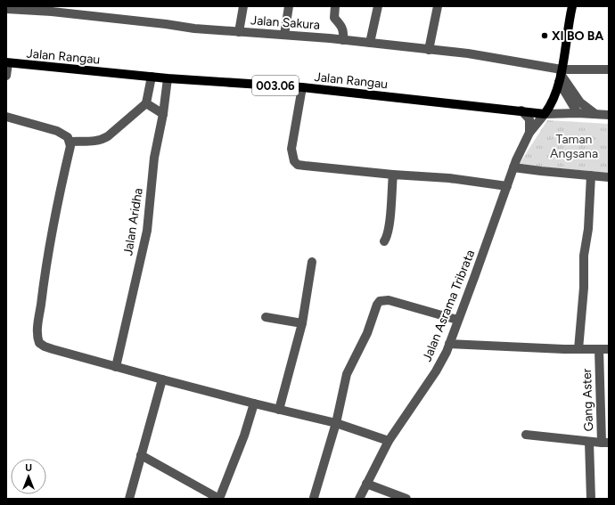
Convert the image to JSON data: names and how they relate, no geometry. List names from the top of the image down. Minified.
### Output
{"streets":{"main road":["Jalan Rangau","003.06"],"street":["Jalan Sakura","Jalan Aridha","Jalan Asrama Tribrata","Gang Aster"]},"crossings":[["Jalan Rangau","Jalan Aridha"],["Jalan Rangau","Jalan Asrama Tribrata"]],"parks":["Taman Angsana"],"places":["XI BO BA"],"north":"top"}
